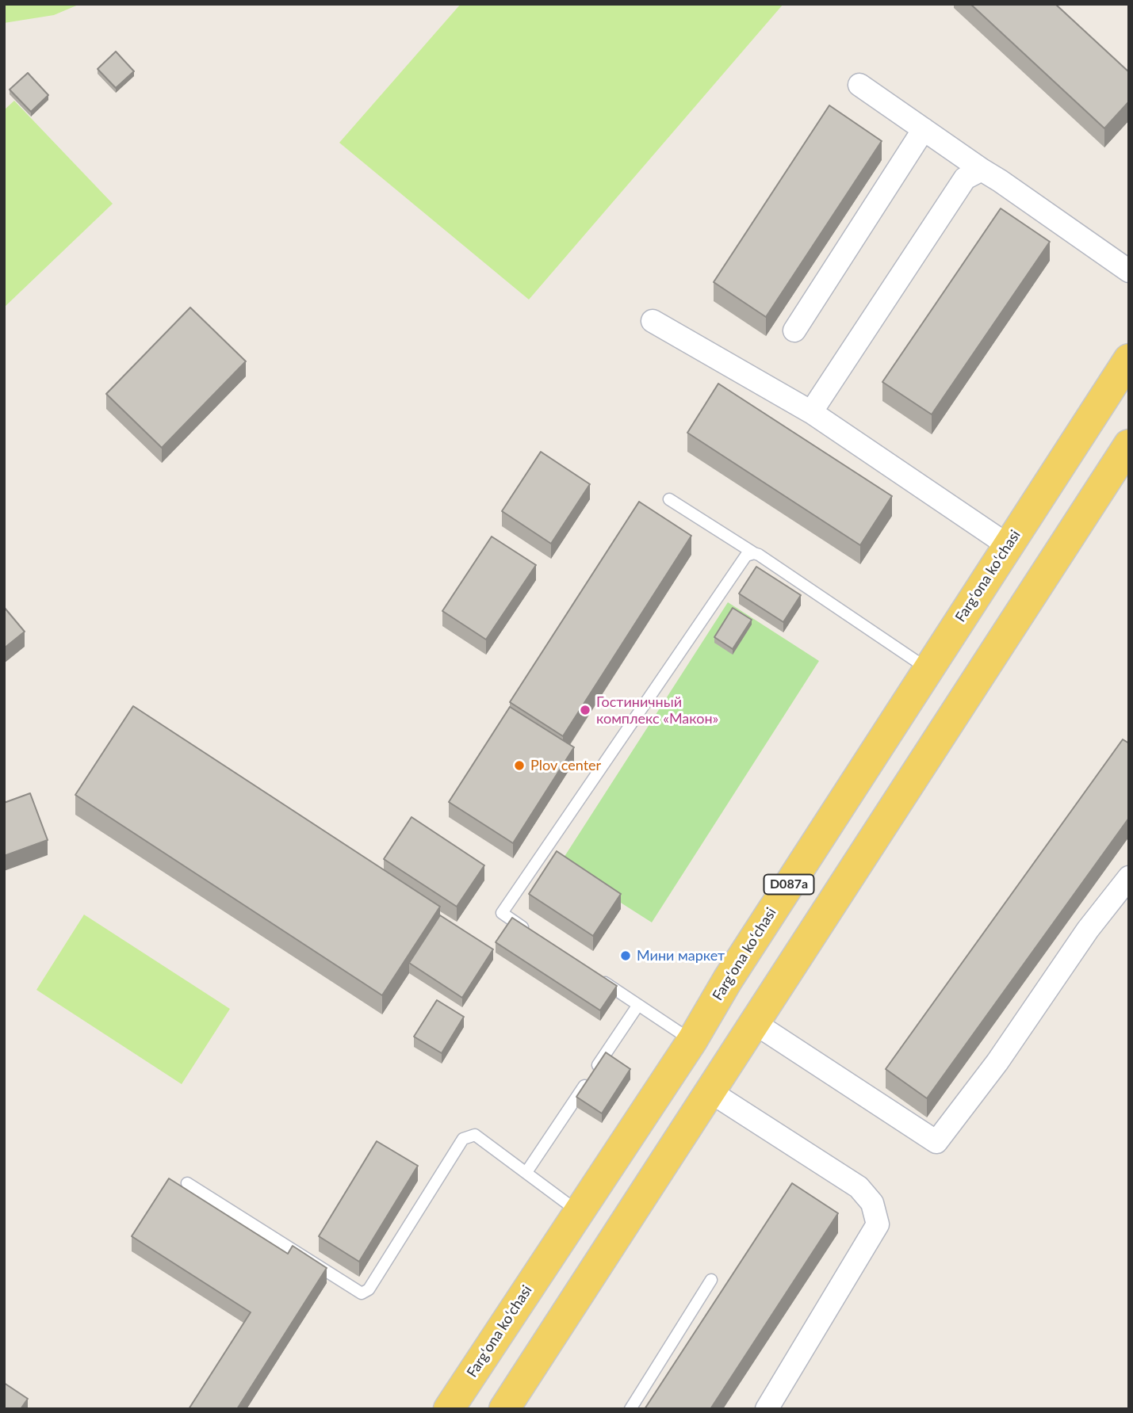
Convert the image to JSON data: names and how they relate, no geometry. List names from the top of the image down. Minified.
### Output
{"streets":{"main road":["Fargʻona koʻchasi","D087a"]},"places":["Гостиничный комплекс «Макон»","Plov center","Мини маркет"]}
